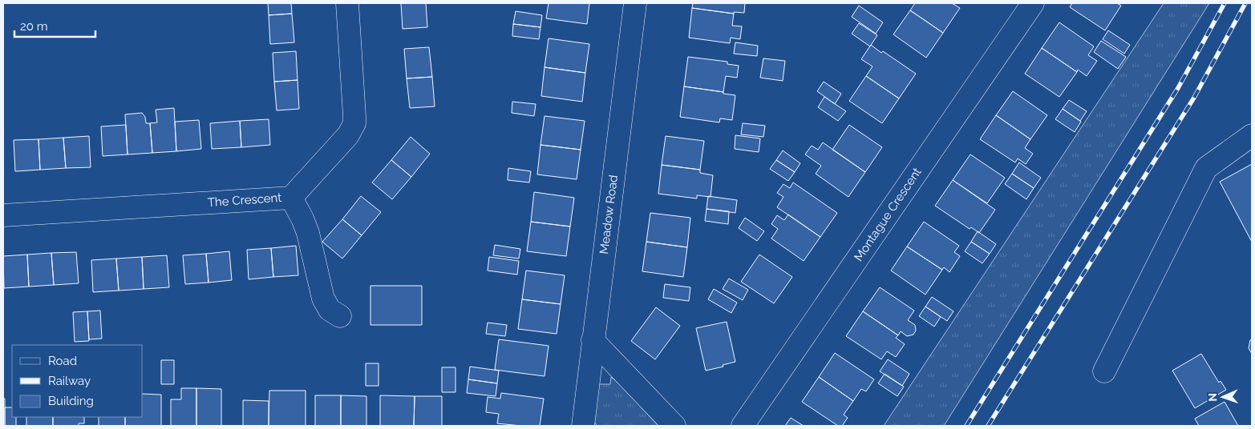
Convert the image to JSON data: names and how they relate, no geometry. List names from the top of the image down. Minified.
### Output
{"streets":{"street":["The Crescent","Meadow Road","Montague Crescent"]},"legend":["Road","Railway","Building"],"scale_bar":"20 m","north":"left"}
